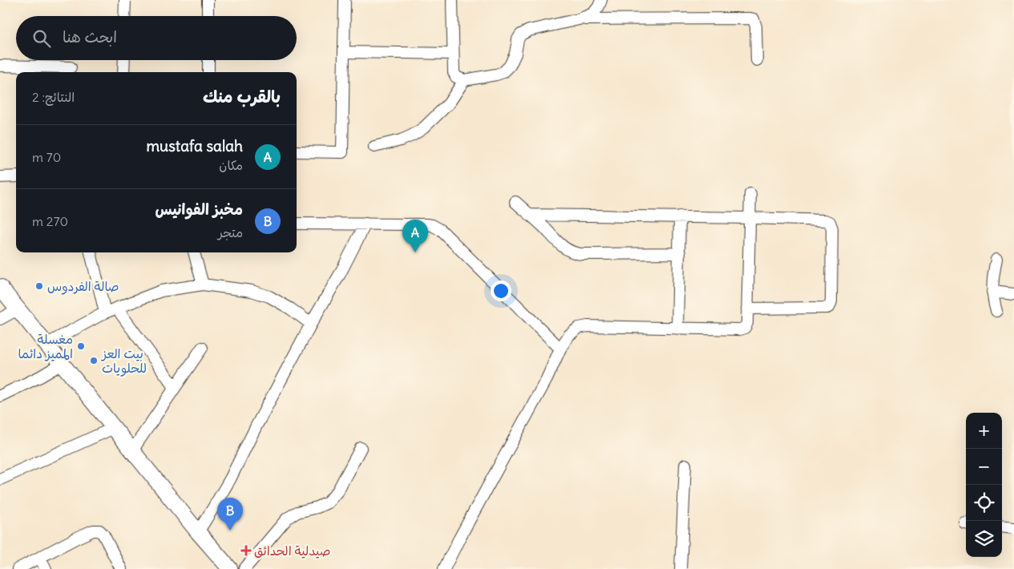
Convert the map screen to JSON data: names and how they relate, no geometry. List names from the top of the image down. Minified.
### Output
{"places":{"other":["صالة الفردوس","مغسلة المميز دائما","بيت العز للحلويات"],"health":["صيدلية الحدائق"]},"page":{"search":"ابحث هنا","heading":["بالقرب منك","النتائج: 2"],"list":[{"mark":"A","name":"mustafa salah","note":"مكان","value":"70 m"},{"mark":"B","name":"مخبز الفوانيس","note":"متجر","value":"270 m"}],"pins":["A","B"],"map_buttons":["+","−"]}}
